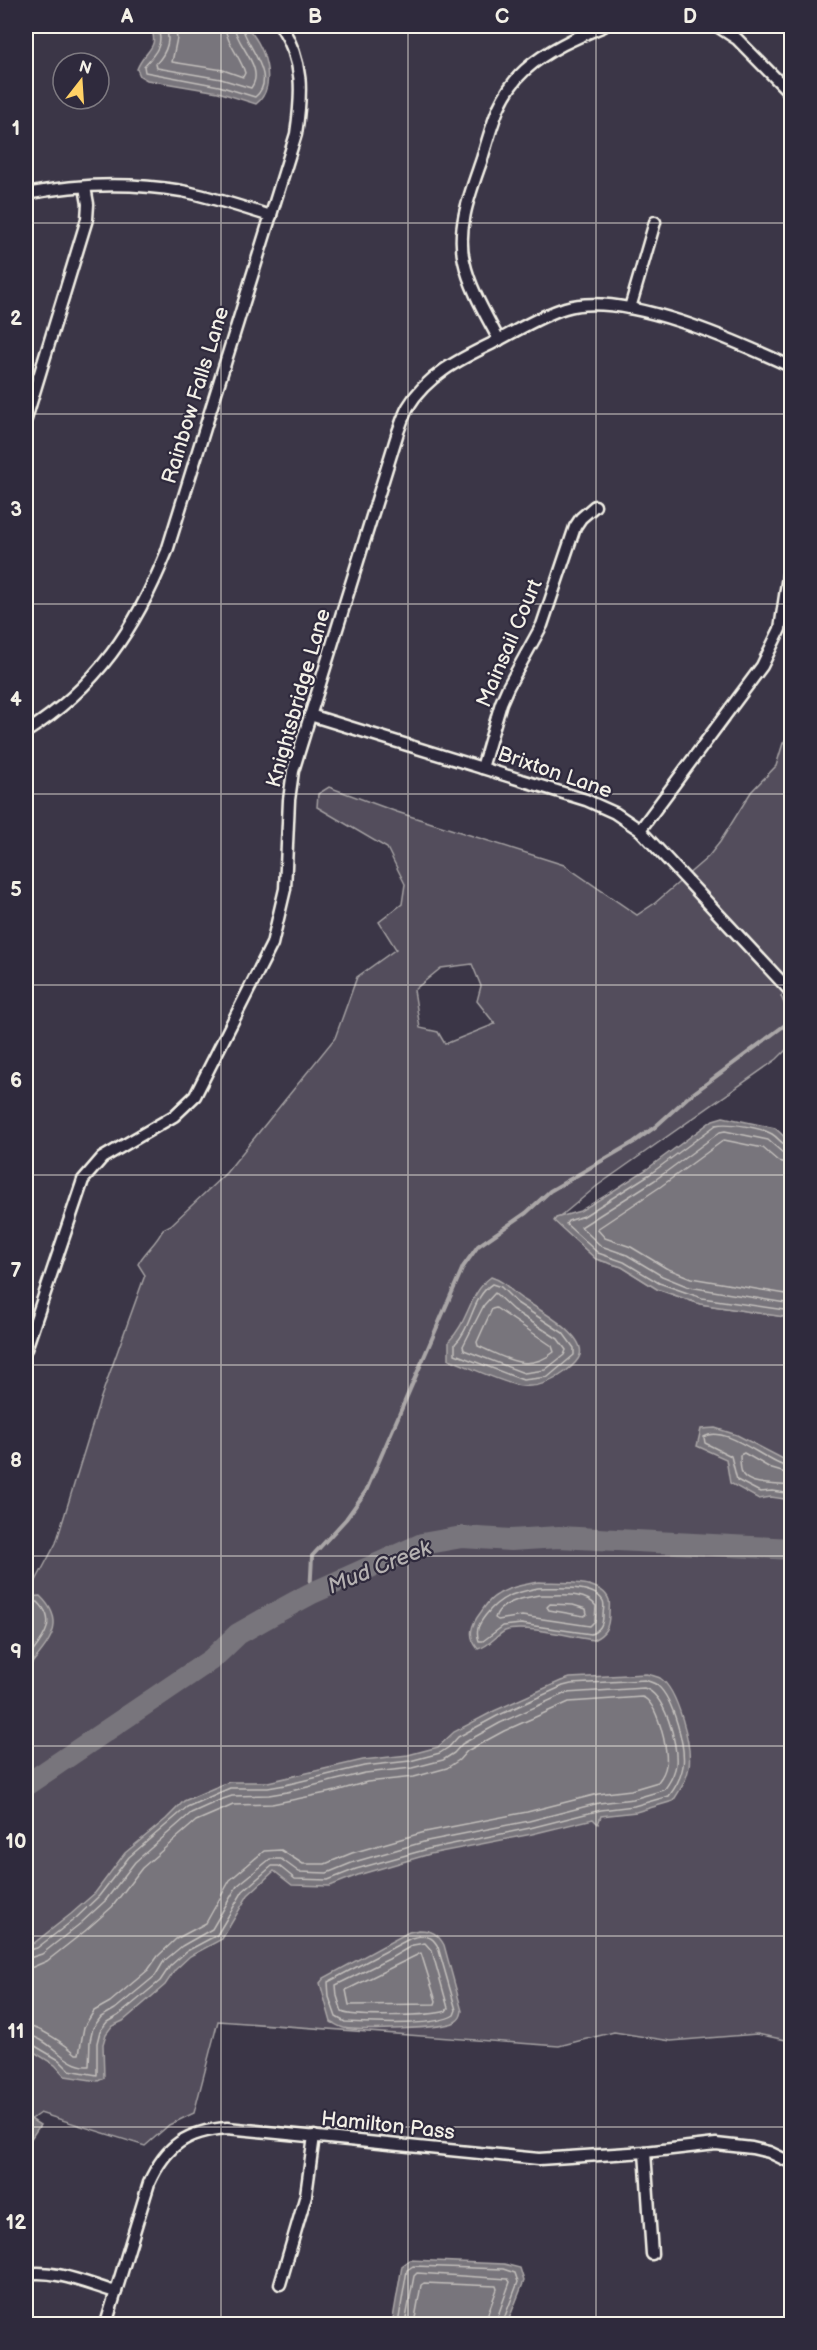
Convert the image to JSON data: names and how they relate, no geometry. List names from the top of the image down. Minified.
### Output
{"streets":{"street":["Rainbow Falls Lane","Mainsail Court","Knightsbridge Lane","Brixton Lane","Hamilton Pass"]},"crossings":[["Mainsail Court","Brixton Lane"],["Knightsbridge Lane","Brixton Lane"]],"water":["Mud Creek"],"north":"top","grid":{"columns":["A","B","C","D"],"rows":["1","2","3","4","5","6","7","8","9","10","11","12"]}}
